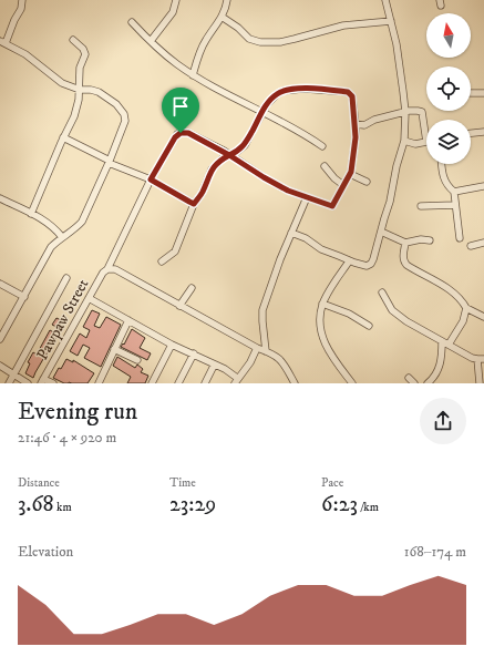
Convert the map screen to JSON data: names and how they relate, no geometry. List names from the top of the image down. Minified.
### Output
{"streets":{"street":["Pawpaw Street"]},"north":"top","page":{"heading":["Evening run","21:46 · 4 × 920 m"],"stats":[["Distance","3.68 km"],["Time","23:29"],["Pace","6:23 /km"]],"chart":["Elevation","168–174 m"]}}
